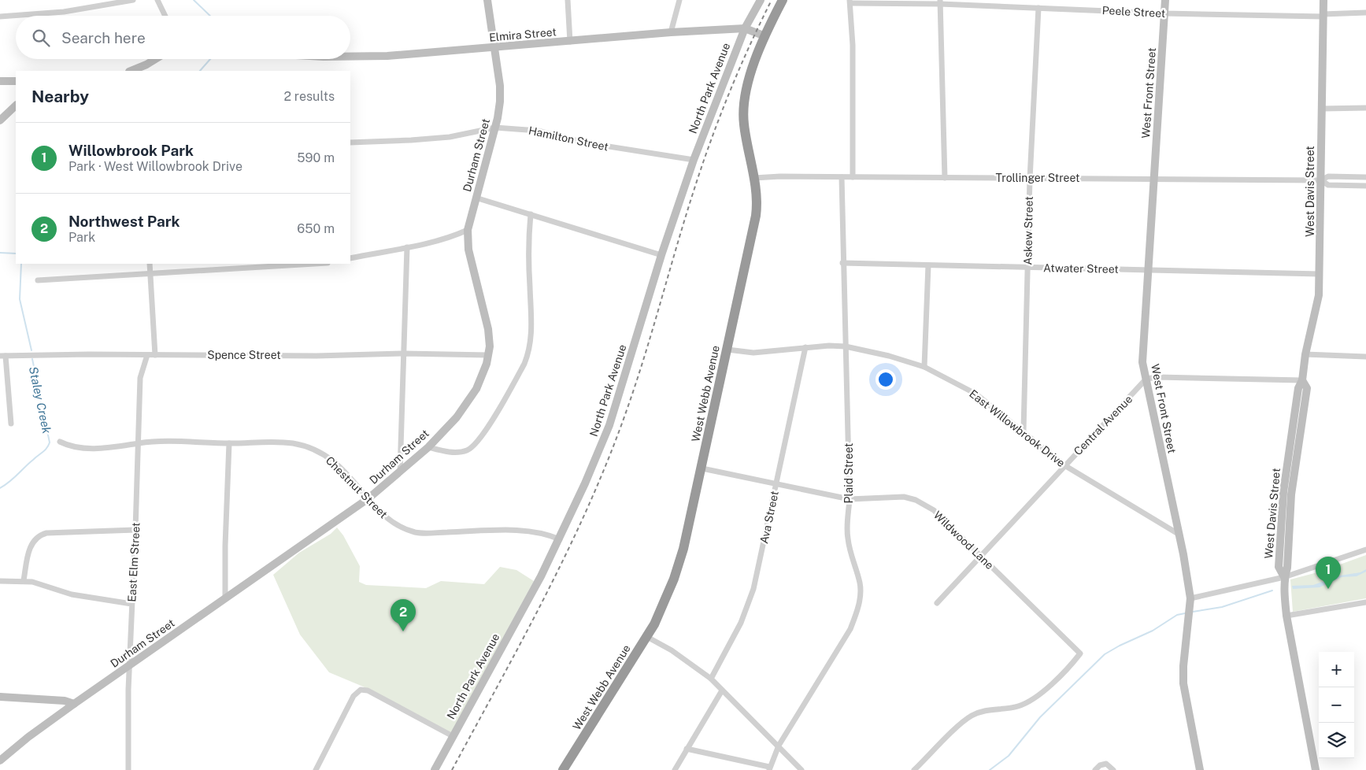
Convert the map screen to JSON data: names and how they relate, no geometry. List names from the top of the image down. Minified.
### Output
{"streets":{"highway":["West Webb Avenue"],"street":["Peele Street","Elmira Street","North Park Avenue","West Front Street","Hamilton Street","Durham Street","Trollinger Street","West Davis Street","Askew Street","Atwater Street","Spence Street","Central Avenue","East Willowbrook Drive","Plaid Street","Chestnut Street","Ava Street","Wildwood Lane","East Elm Street"]},"crossings":[["Peele Street","West Front Street"],["Peele Street","West Davis Street"],["Peele Street","Askew Street"],["Elmira Street","North Park Avenue"],["Elmira Street","Durham Street"],["Elmira Street","West Webb Avenue"],["North Park Avenue","Hamilton Street"],["North Park Avenue","Chestnut Street"],["West Front Street","Trollinger Street"],["West Front Street","Atwater Street"],["West Front Street","Central Avenue"],["West Front Street","East Willowbrook Drive"],["Hamilton Street","Durham Street"],["Durham Street","Spence Street"],["Durham Street","Chestnut Street"],["Durham Street","East Elm Street"],["Trollinger Street","West Davis Street"],["Trollinger Street","Askew Street"],["Trollinger Street","West Webb Avenue"],["Trollinger Street","Plaid Street"],["West Davis Street","Atwater Street"],["Askew Street","Atwater Street"],["Askew Street","East Willowbrook Drive"],["Atwater Street","Plaid Street"],["Spence Street","East Elm Street"],["West Webb Avenue","East Willowbrook Drive"],["West Webb Avenue","Wildwood Lane"],["Central Avenue","East Willowbrook Drive"],["Central Avenue","Wildwood Lane"],["East Willowbrook Drive","Plaid Street"],["East Willowbrook Drive","Ava Street"],["Plaid Street","Wildwood Lane"],["Chestnut Street","East Elm Street"],["Ava Street","Wildwood Lane"]],"water":["Staley Creek"],"page":{"search":"Search here","heading":["Nearby","2 results"],"list":[{"mark":"1","name":"Willowbrook Park","note":"Park · West Willowbrook Drive","value":"590 m"},{"mark":"2","name":"Northwest Park","note":"Park","value":"650 m"}],"pins":["1","2"],"map_buttons":["+","−"]}}
